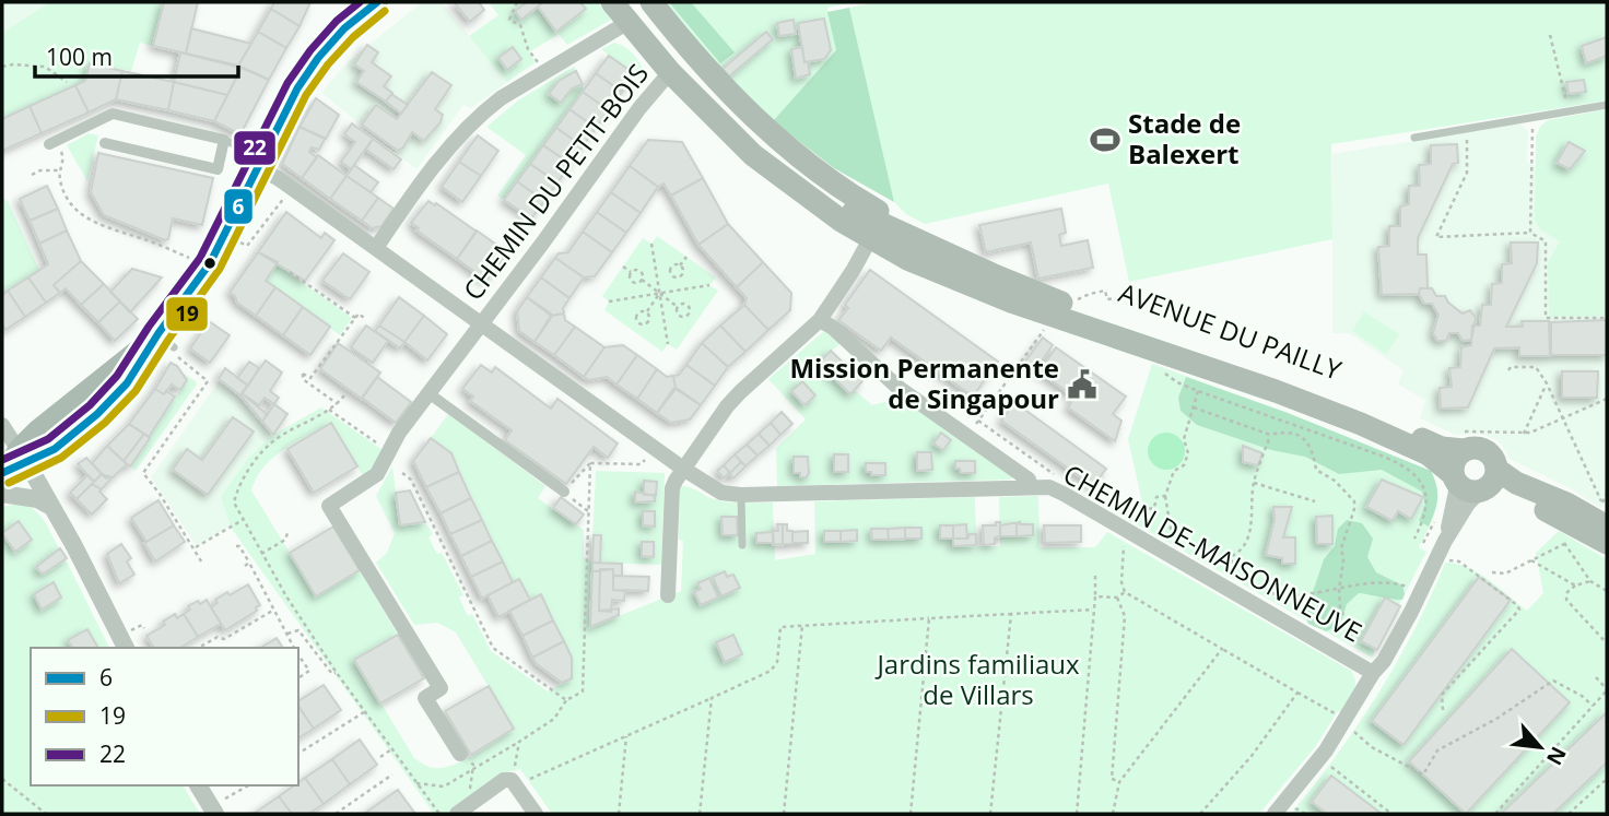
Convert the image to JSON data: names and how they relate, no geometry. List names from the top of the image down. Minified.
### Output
{"streets":{"main road":["AVENUE DU PAILLY"],"street":["CHEMIN DU PETIT-BOIS","CHEMIN DE-MAISONNEUVE"]},"crossings":[["CHEMIN DU PETIT-BOIS","AVENUE DU PAILLY"],["CHEMIN DU PETIT-BOIS","CHEMIN DE-MAISONNEUVE"]],"parks":["Jardins familiaux de Villars"],"places":{"sports":["Stade de Balexert"],"public building":["Mission Permanente de Singapour"]},"lines":["transit line 6","transit line 22","transit line 19"],"legend":["6","19","22"],"scale_bar":"100 m","north":"bottom right"}
